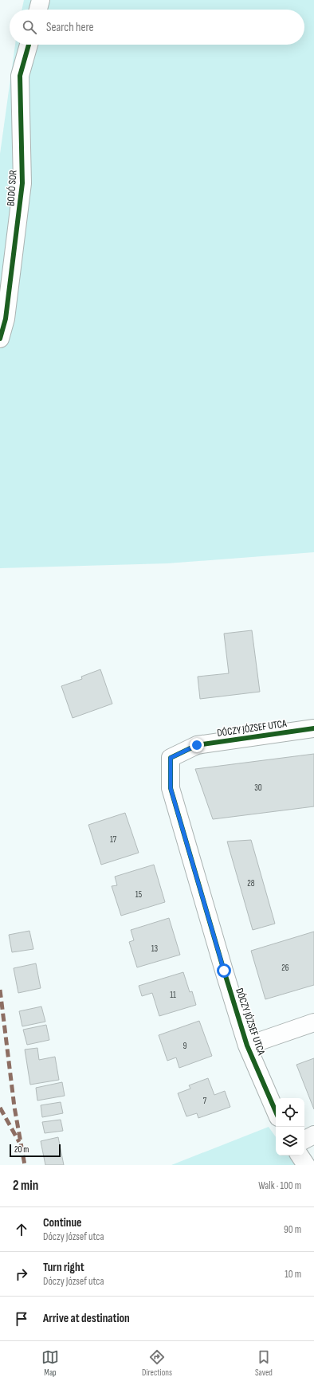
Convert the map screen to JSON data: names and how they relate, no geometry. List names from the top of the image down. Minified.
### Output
{"streets":{"street":["BODÓ SOR","DÓCZY JÓZSEF UTCA"]},"house_numbers":["30","17","28","15","13","26","11","9","7"],"scale_bar":"20 m","page":{"search":"Search here","scale":"20 m","heading":["2 min","Walk · 100 m"],"list":[["Continue","Dóczy József utca","90 m"],["Turn right","Dóczy József utca","10 m"],"Arrive at destination"],"nav":["Map","Directions","Saved"]}}
